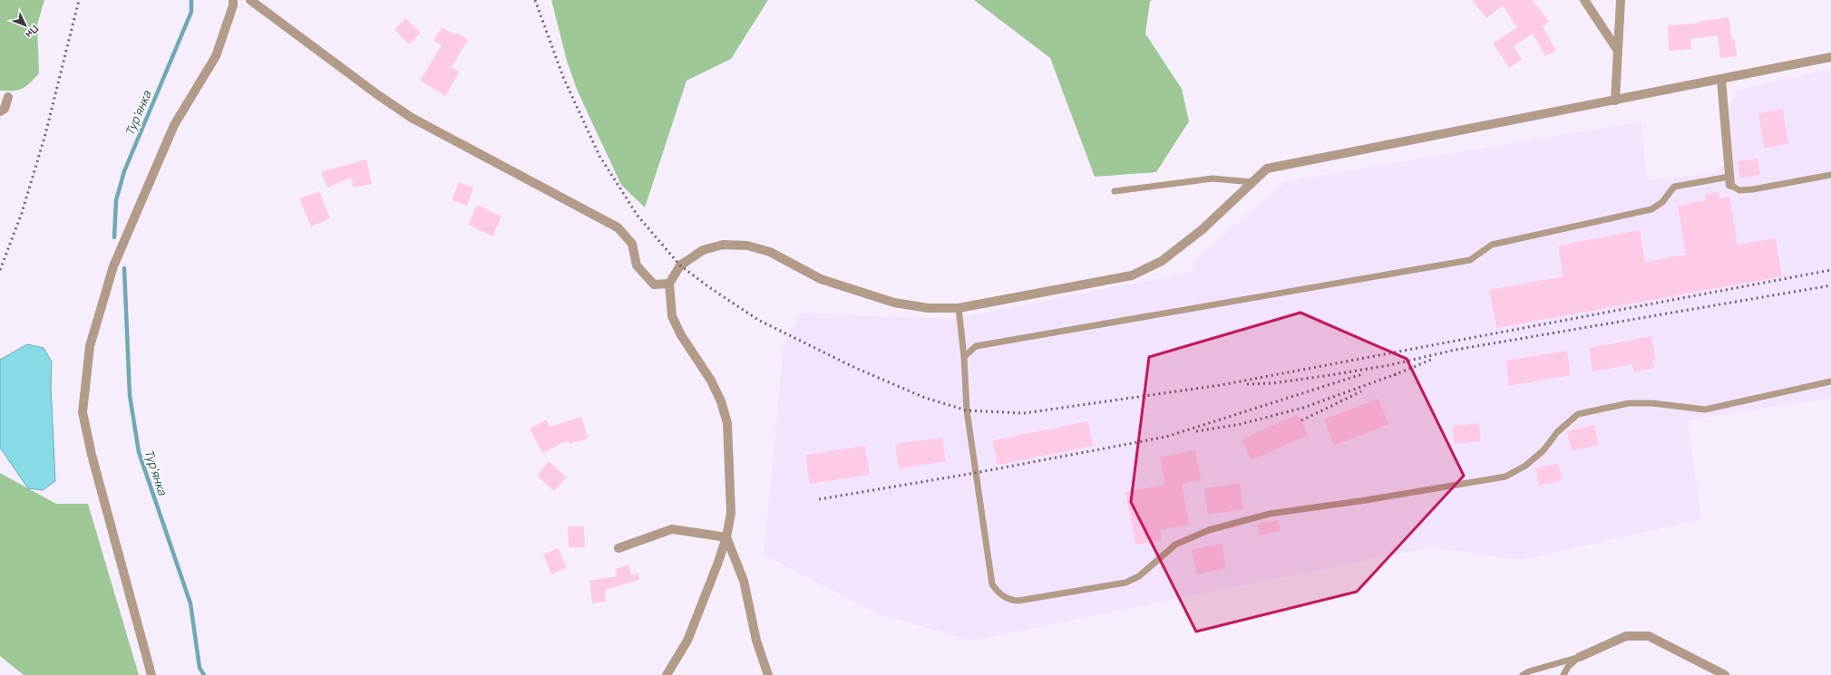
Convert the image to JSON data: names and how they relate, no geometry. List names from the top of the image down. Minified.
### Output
{"water":["Тур'янка"],"north":"bottom right"}
